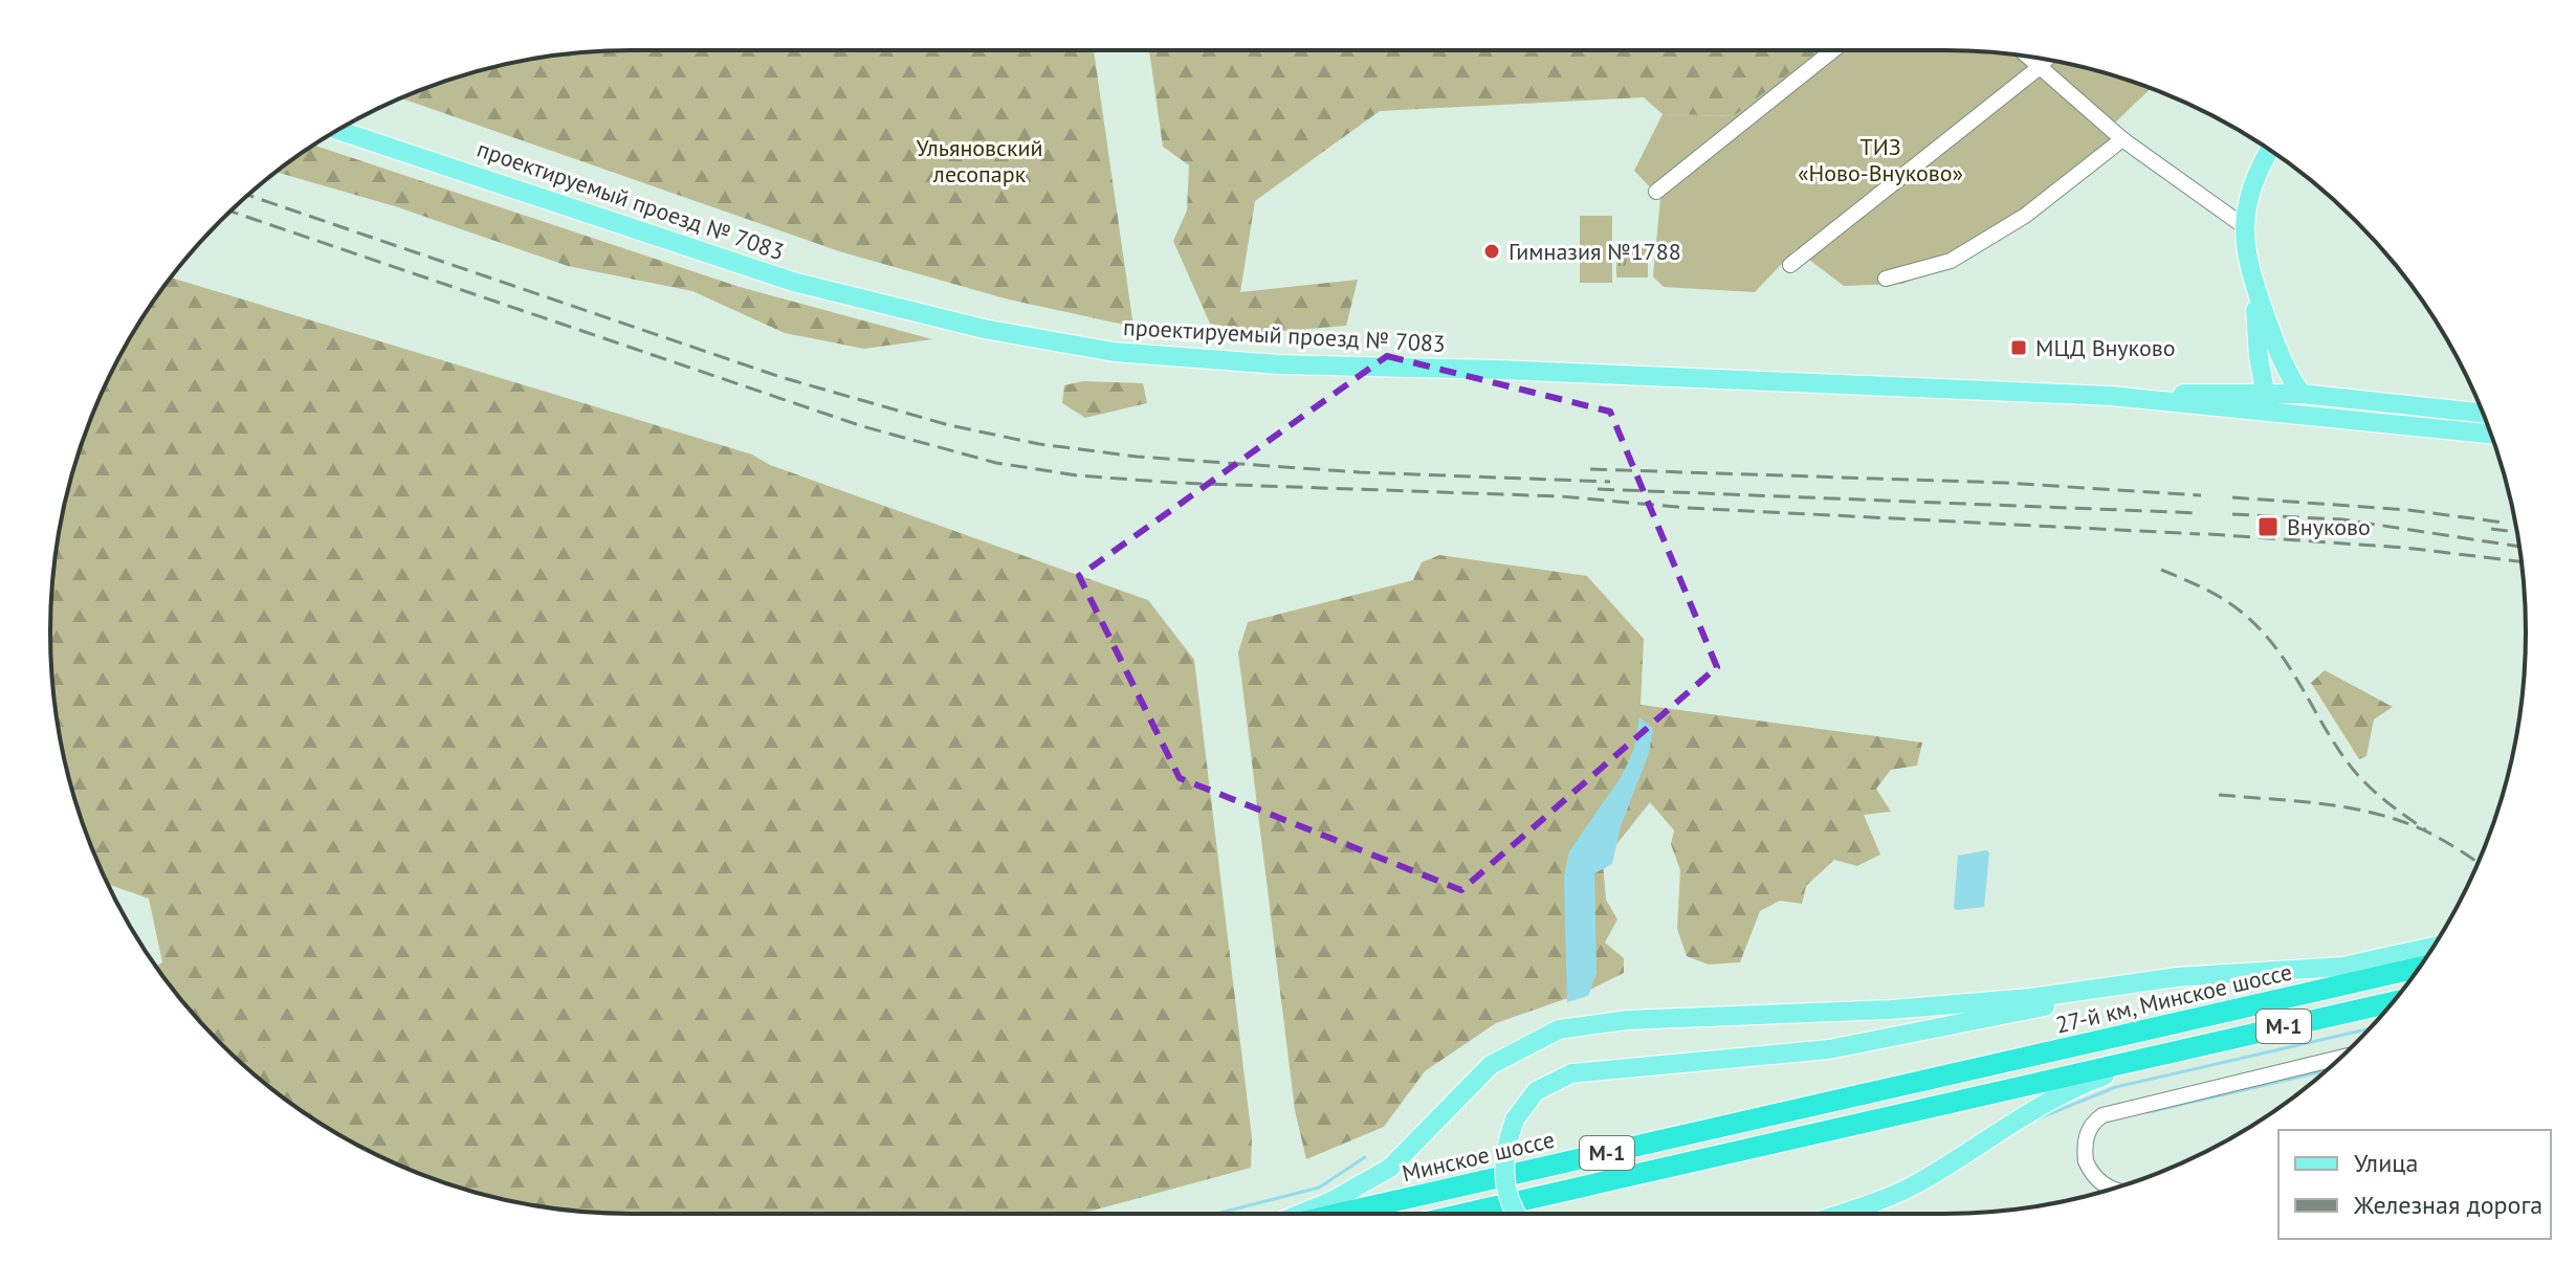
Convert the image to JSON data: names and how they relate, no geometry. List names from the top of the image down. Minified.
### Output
{"streets":{"highway":["27-й км, Минское шоссе","М-1","Минское шоссе"],"main road":["проектируемый проезд № 7083"]},"crossings":[["27-й км, Минское шоссе","Минское шоссе"]],"parks":["ТИЗ «Ново-Внуково»","Ульяновский лесопарк"],"places":{"other":["Гимназия №1788"],"transit":["МЦД Внуково","Внуково"]},"legend":["Улица","Железная дорога"]}
